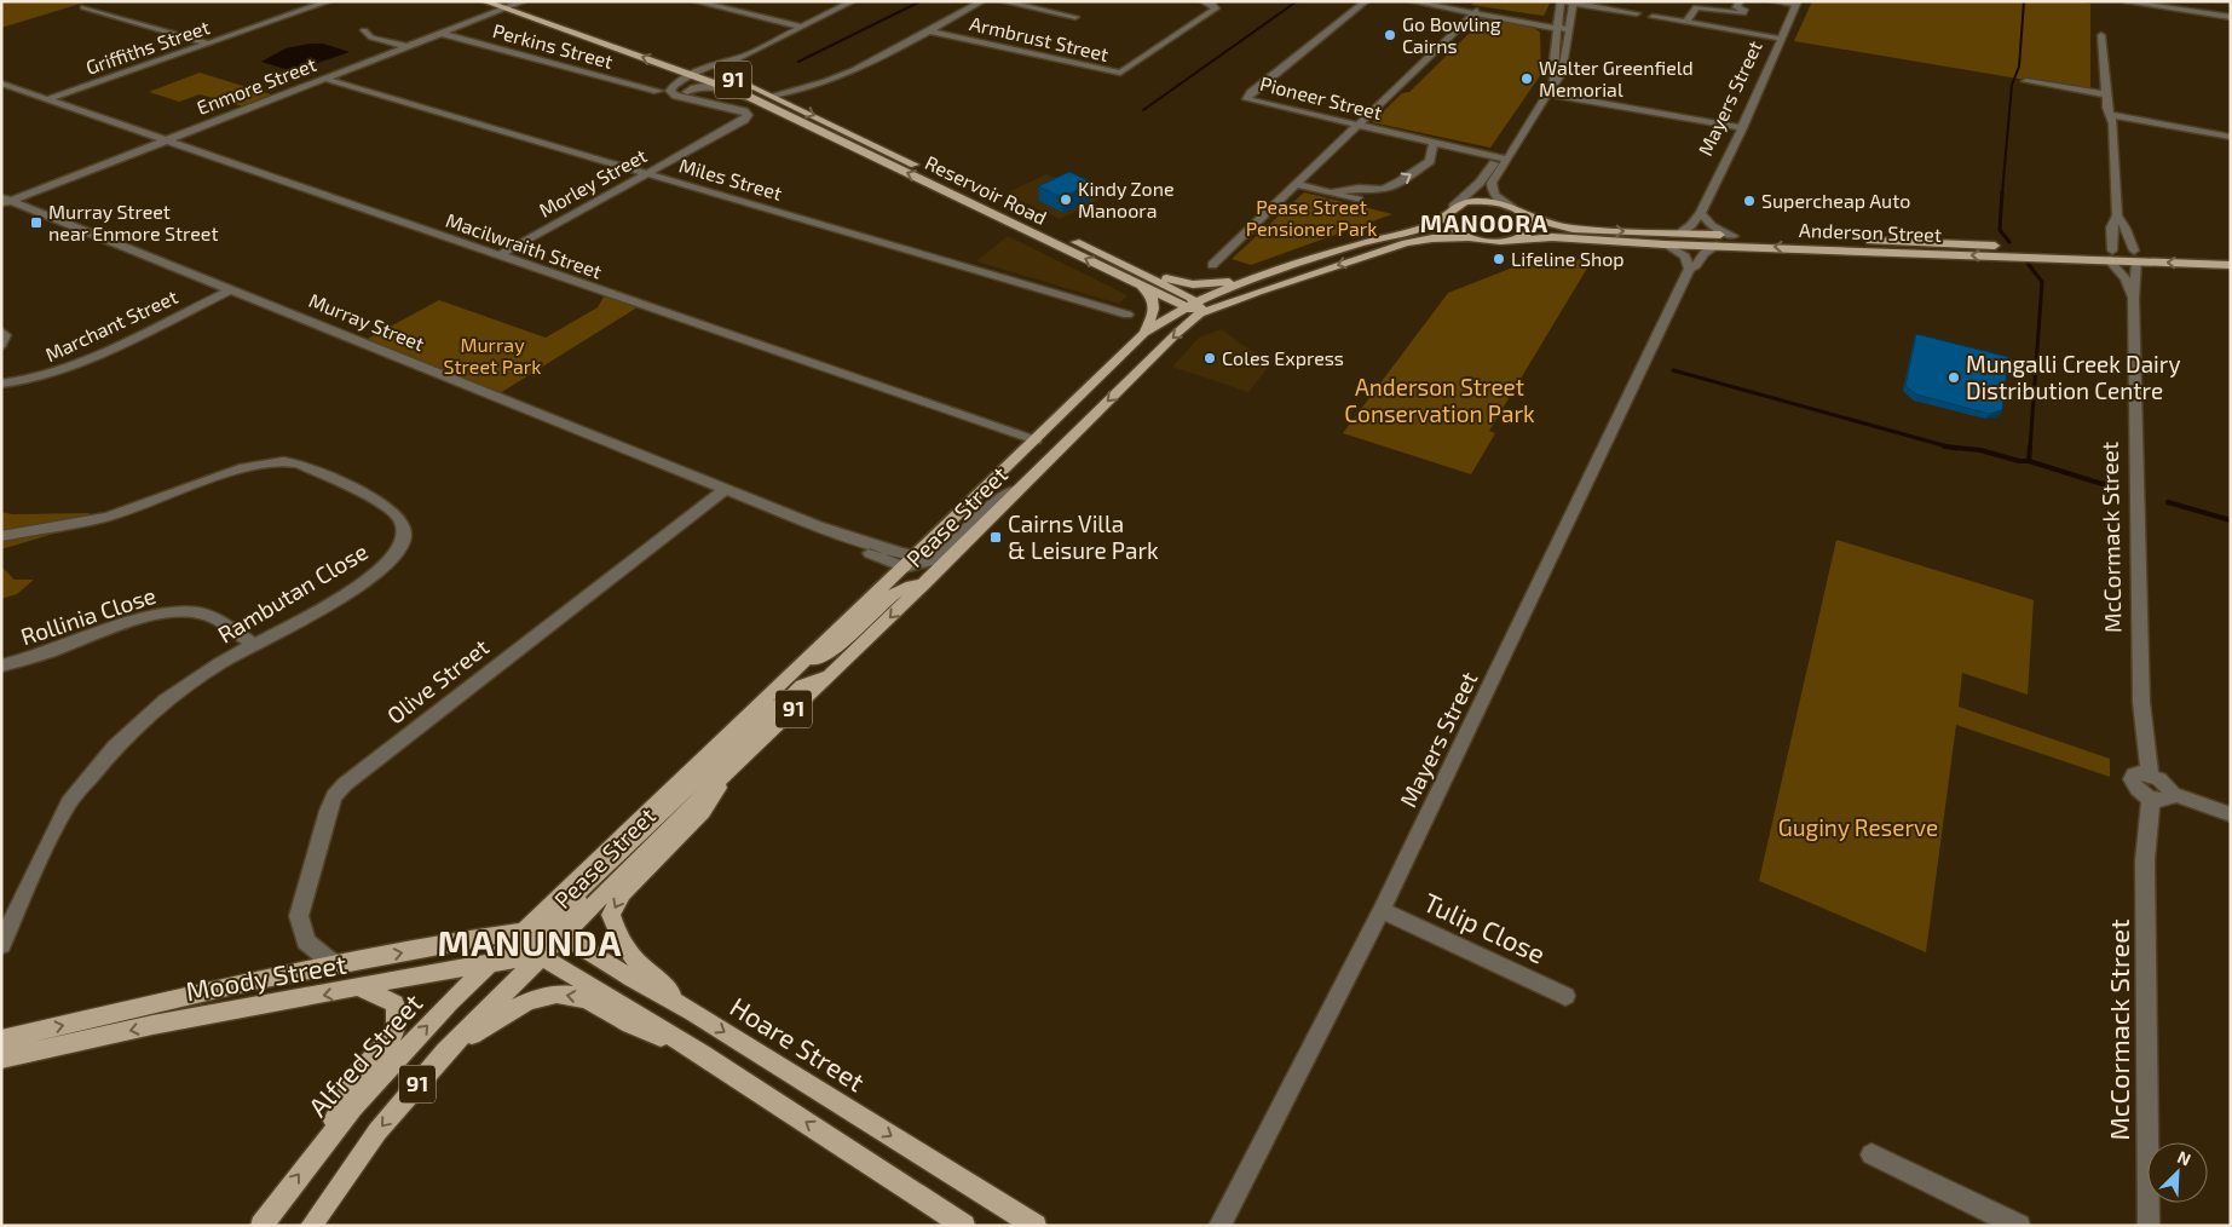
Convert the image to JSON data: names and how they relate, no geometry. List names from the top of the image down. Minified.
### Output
{"streets":{"main road":["91","Reservoir Road","Anderson Street","Pease Street","Moody Street","Hoare Street","Alfred Street"],"street":["Armbrust Street","Perkins Street","Griffiths Street","Enmore Street","Pioneer Street","Mayers Street","Miles Street","Morley Street","Macilwraith Street","Murray Street","Marchant Street","McCormack Street","Rambutan Close","Rollinia Close","Olive Street","Tulip Close"]},"crossings":[["Perkins Street","Enmore Street"],["Griffiths Street","Macilwraith Street"],["91","Reservoir Road"],["91","Pease Street"],["91","Moody Street"],["Enmore Street","Miles Street"],["Enmore Street","Reservoir Road"],["Enmore Street","Macilwraith Street"],["Enmore Street","Murray Street"],["Mayers Street","Anderson Street"],["Mayers Street","Tulip Close"],["Miles Street","Morley Street"],["Morley Street","Reservoir Road"],["Morley Street","Macilwraith Street"],["Reservoir Road","Pease Street"],["Anderson Street","Pease Street"],["Anderson Street","McCormack Street"],["Macilwraith Street","Pease Street"],["Murray Street","Marchant Street"],["Murray Street","Pease Street"],["Murray Street","Olive Street"],["Pease Street","Moody Street"],["Pease Street","Hoare Street"],["Pease Street","Alfred Street"],["Rambutan Close","Rollinia Close"],["Olive Street","Moody Street"],["Moody Street","Hoare Street"],["Moody Street","Alfred Street"],["Hoare Street","Alfred Street"]],"districts":["MANOORA","MANUNDA"],"parks":["Pease Street Pensioner Park","Murray Street Park","Anderson Street Conservation Park","Guginy Reserve"],"places":{"other":["Go Bowling Cairns","Walter Greenfield Memorial","Kindy Zone Manoora","Supercheap Auto","Lifeline Shop","Coles Express","Mungalli Creek Dairy Distribution Centre"],"transit":["Murray Street near Enmore Street","Cairns Villa & Leisure Park"]},"north":"top right"}
